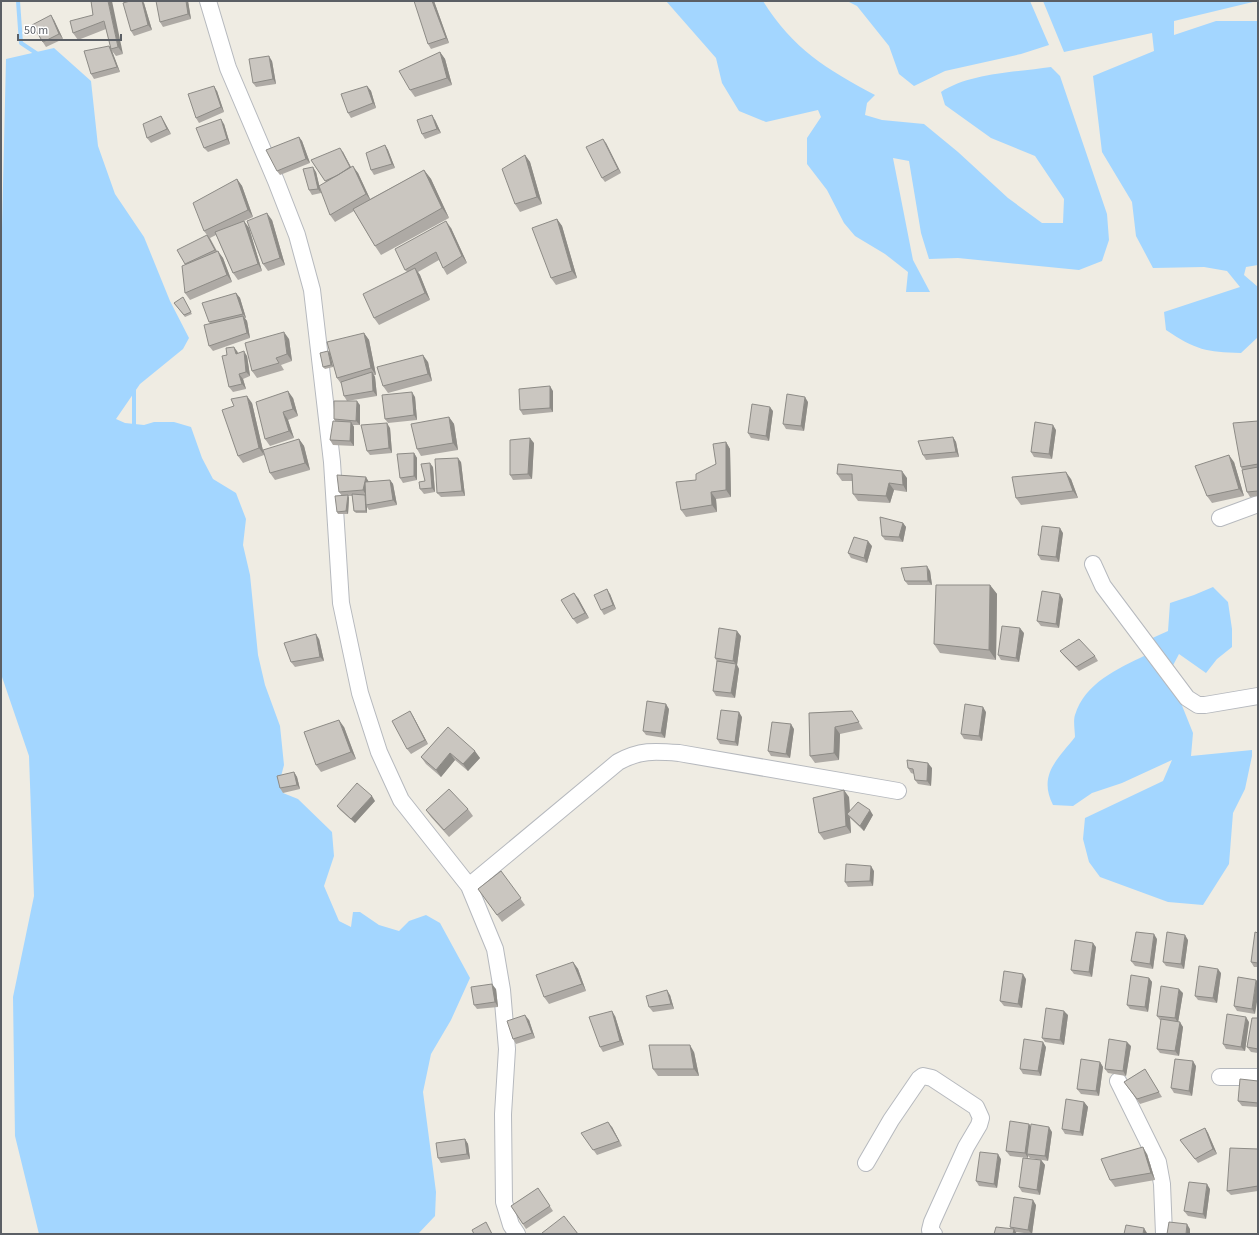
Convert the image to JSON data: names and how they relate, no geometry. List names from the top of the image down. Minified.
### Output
{"scale_bar":"50 m"}
